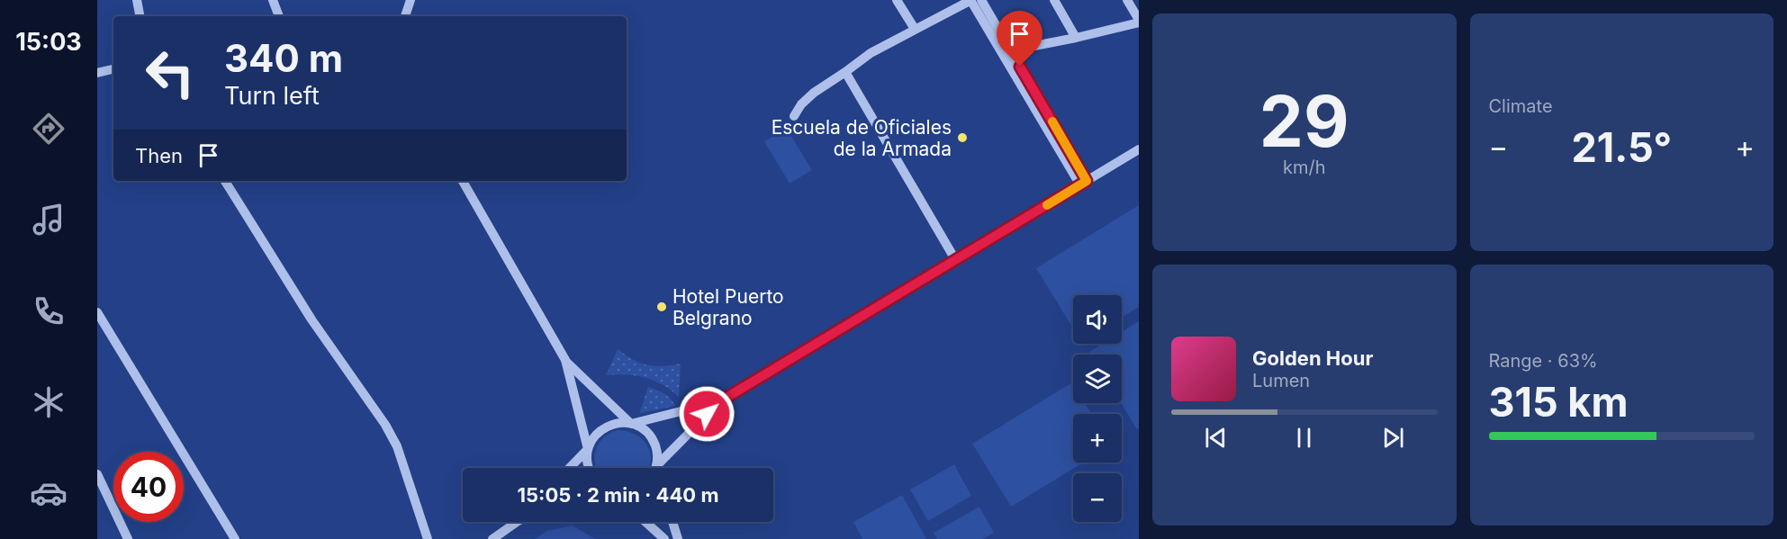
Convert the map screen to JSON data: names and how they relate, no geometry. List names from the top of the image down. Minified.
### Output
{"places":["Escuela de Oficiales de la Armada","Hotel Puerto Belgrano"],"page":{"tabs":"15:03","tile":[["29","km/h"],"Climate",["Range · 63%","315 km"]],"turn":["340 m","Turn left"],"heat":["−","21.5°","+"],"then":"Then","map_buttons":["+","−"],"song":["Golden Hour","Lumen"],"limit":"40","trip":"15:05 · 2 min · 440 m"}}
